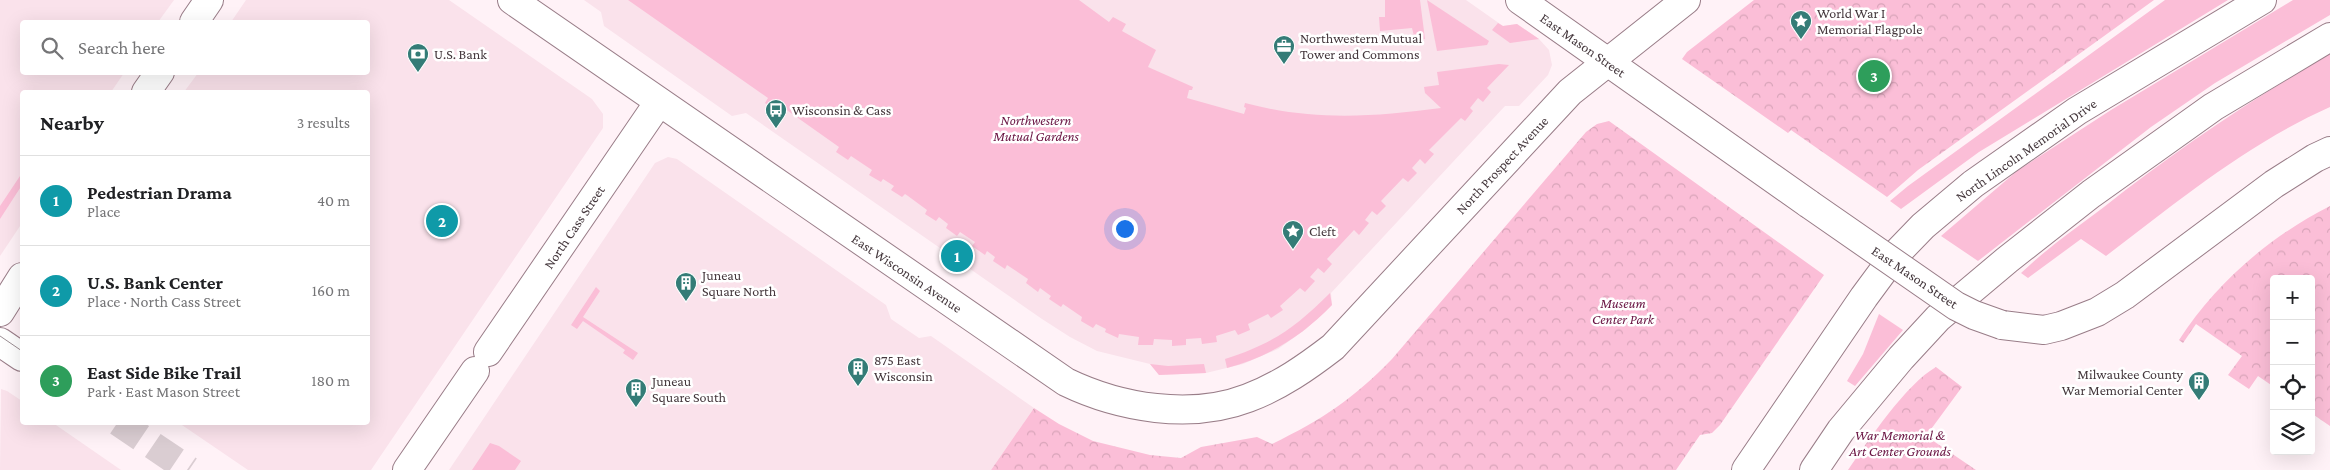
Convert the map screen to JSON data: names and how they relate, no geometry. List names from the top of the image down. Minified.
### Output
{"streets":{"main road":["East Mason Street","North Lincoln Memorial Drive","North Prospect Avenue","North Cass Street","East Wisconsin Avenue"]},"crossings":[["East Mason Street","North Prospect Avenue"],["North Prospect Avenue","East Wisconsin Avenue"],["North Cass Street","East Wisconsin Avenue"]],"parks":["Northwestern Mutual Gardens","Museum Center Park","War Memorial & Art Center Grounds"],"places":{"place":["World War I Memorial Flagpole","Cleft"],"office":["Northwestern Mutual Tower and Commons"],"bank":["U.S. Bank"],"bus stop":["Wisconsin & Cass"],"building":["Juneau Square North","875 East Wisconsin","Milwaukee County War Memorial Center","Juneau Square South"]},"page":{"search":"Search here","pins":["3","2","1"],"heading":["Nearby","3 results"],"list":[{"mark":"1","name":"Pedestrian Drama","note":"Place","value":"40 m"},{"mark":"2","name":"U.S. Bank Center","note":"Place · North Cass Street","value":"160 m"},{"mark":"3","name":"East Side Bike Trail","note":"Park · East Mason Street","value":"180 m"}],"map_buttons":["+","−"]}}
